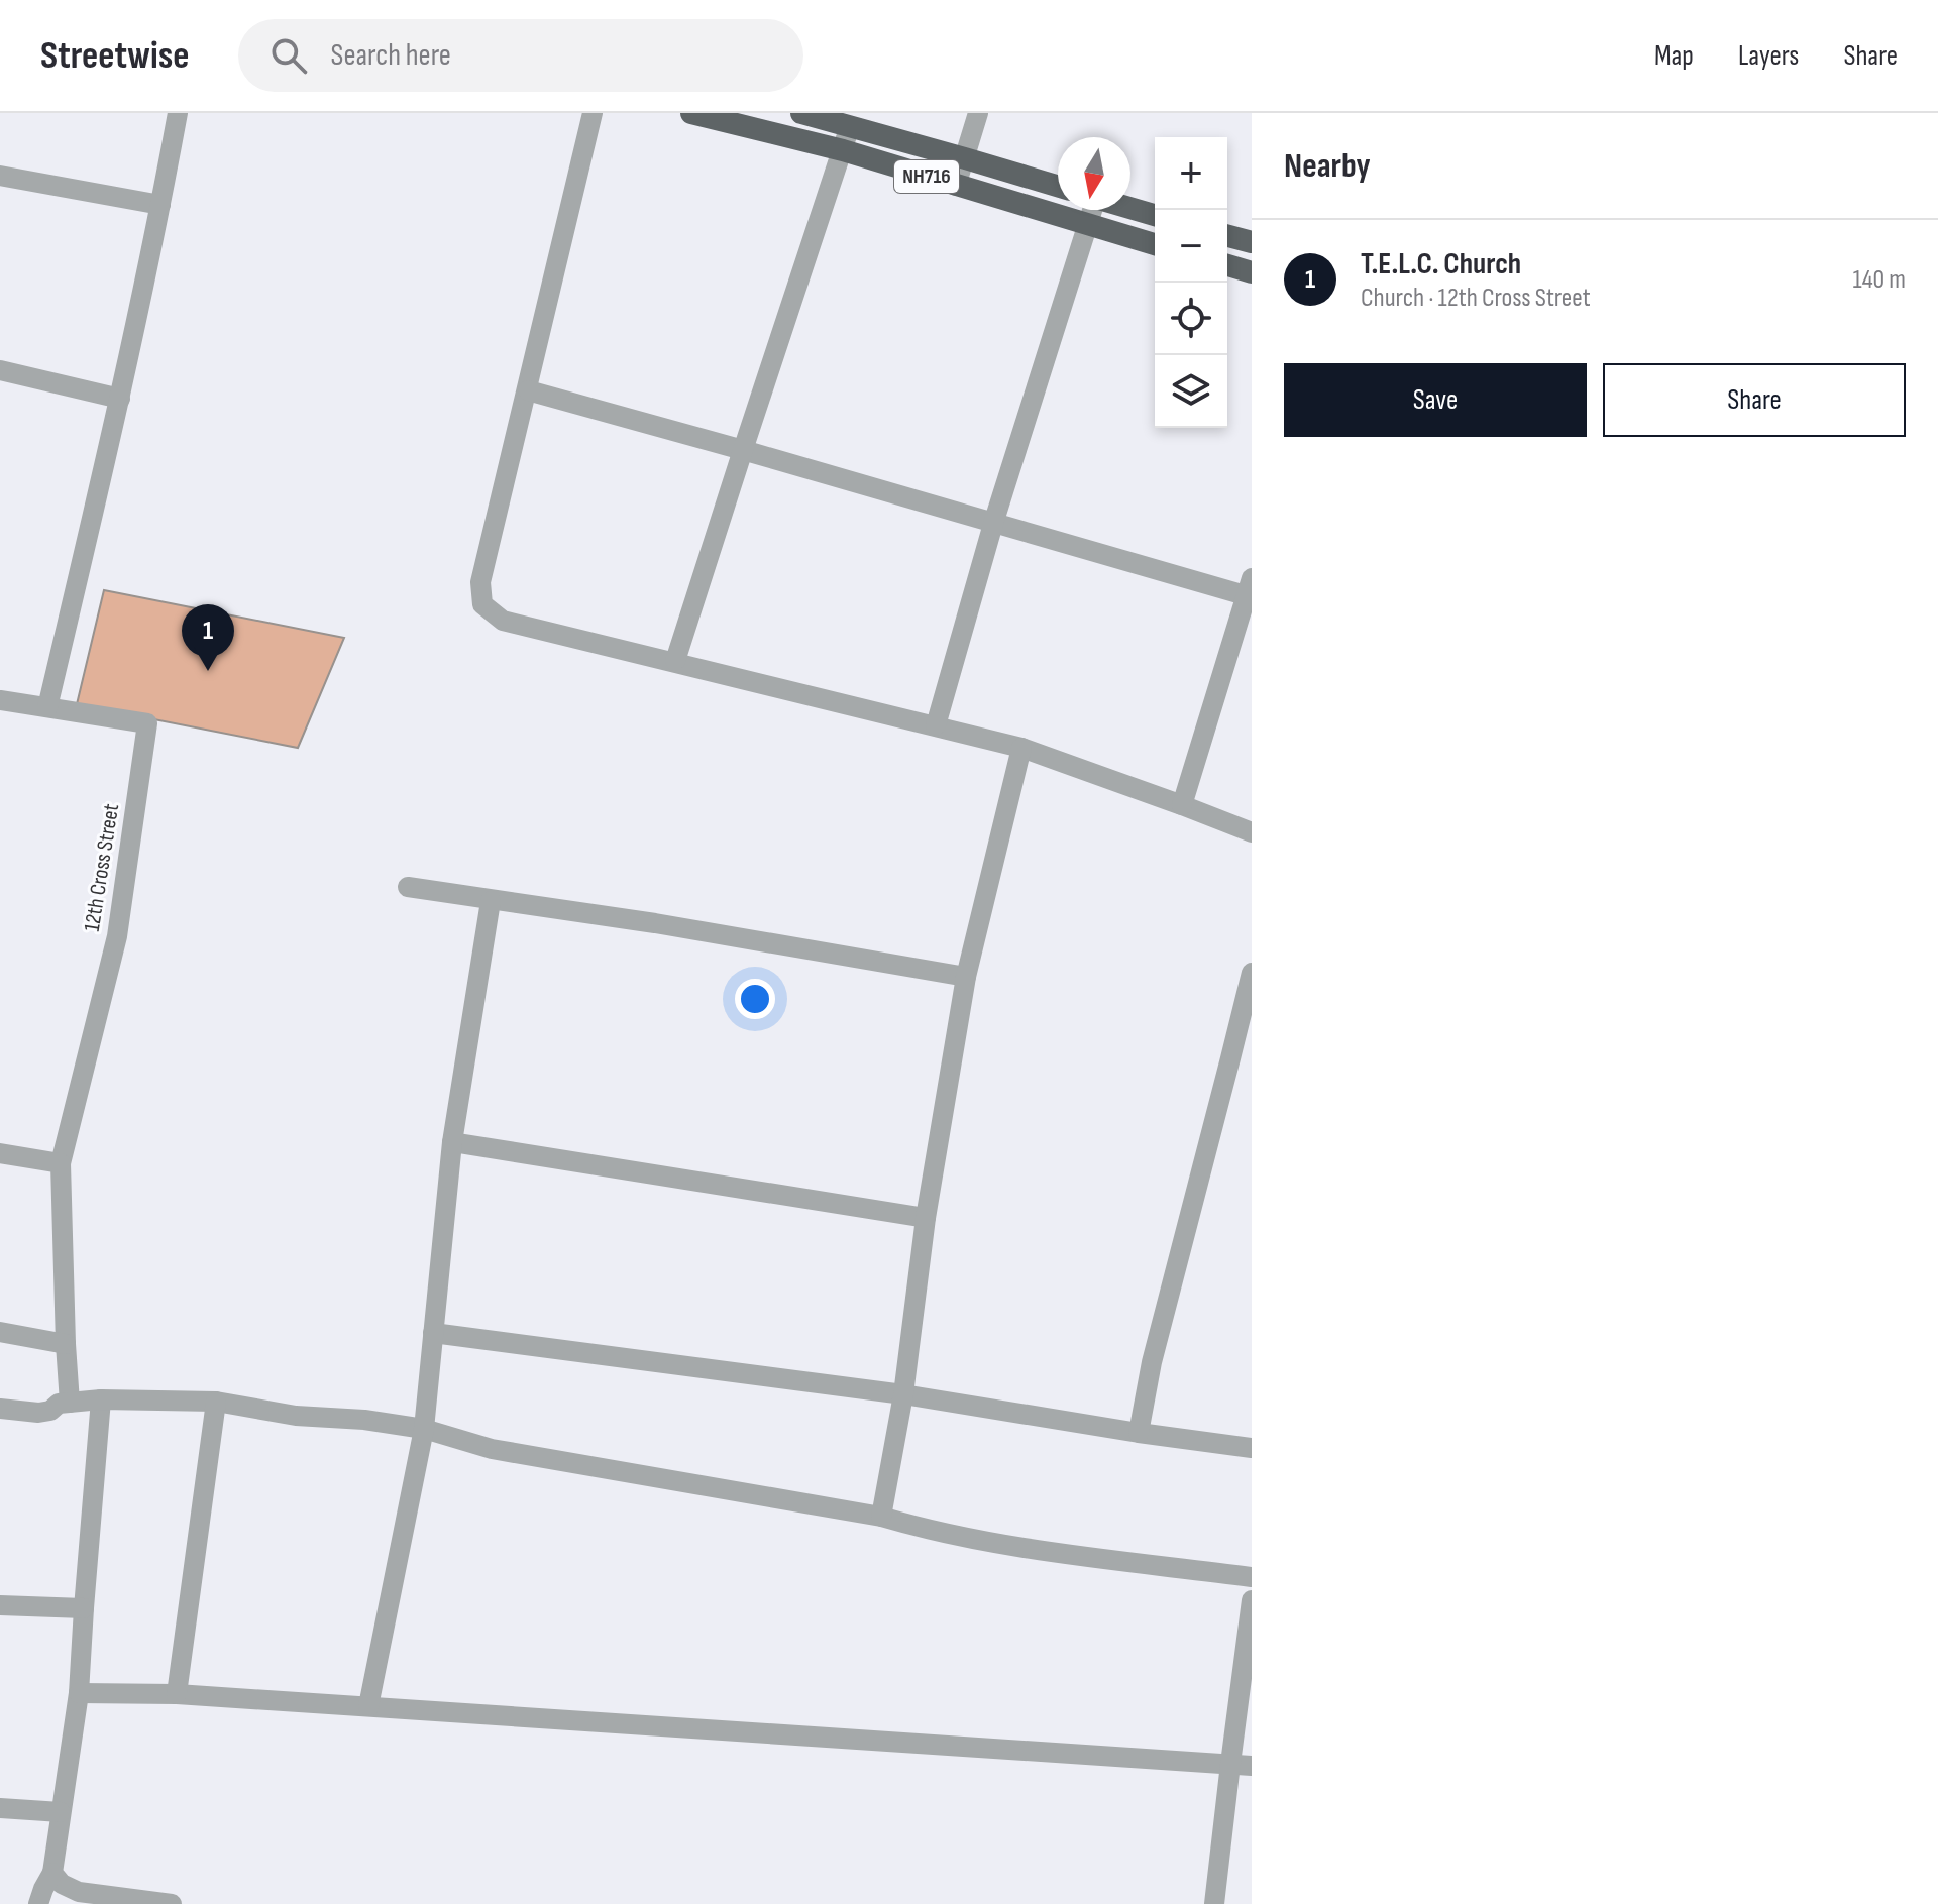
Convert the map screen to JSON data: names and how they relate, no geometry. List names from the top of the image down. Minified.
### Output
{"streets":{"highway":["NH716"],"street":["12th Cross Street"]},"north":"bottom","page":{"header":"Streetwise","search":"Search here","nav":["Map","Layers","Share"],"heading":"Nearby","map_buttons":["+","−"],"list":[{"mark":"1","name":"T.E.L.C. Church","note":"Church · 12th Cross Street","value":"140 m"}],"buttons":["Save","Share"],"pins":"1"}}
